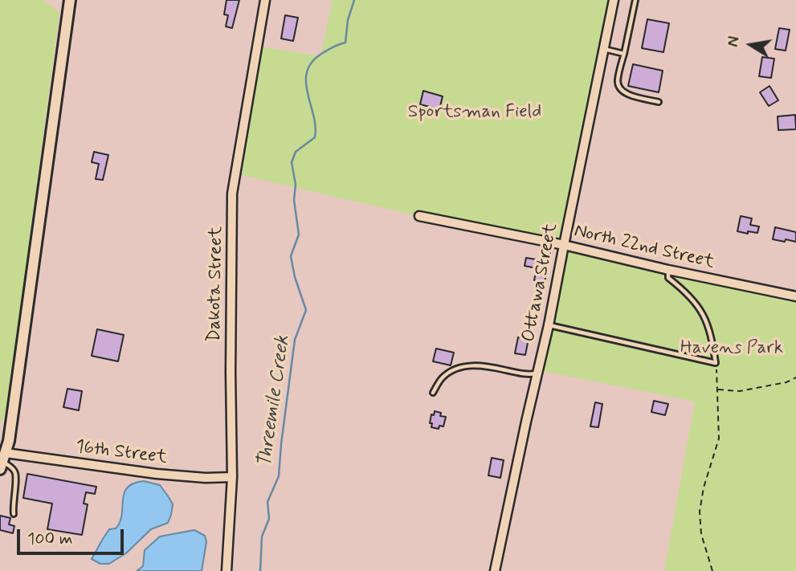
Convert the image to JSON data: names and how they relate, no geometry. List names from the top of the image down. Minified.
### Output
{"streets":{"street":["North 22nd Street","Ottawa Street","Dakota Street","16th Street"]},"crossings":[["North 22nd Street","Ottawa Street"],["Dakota Street","16th Street"]],"water":["Threemile Creek"],"parks":["Sportsman Field","Havens Park"],"scale_bar":"100 m","north":"left"}
